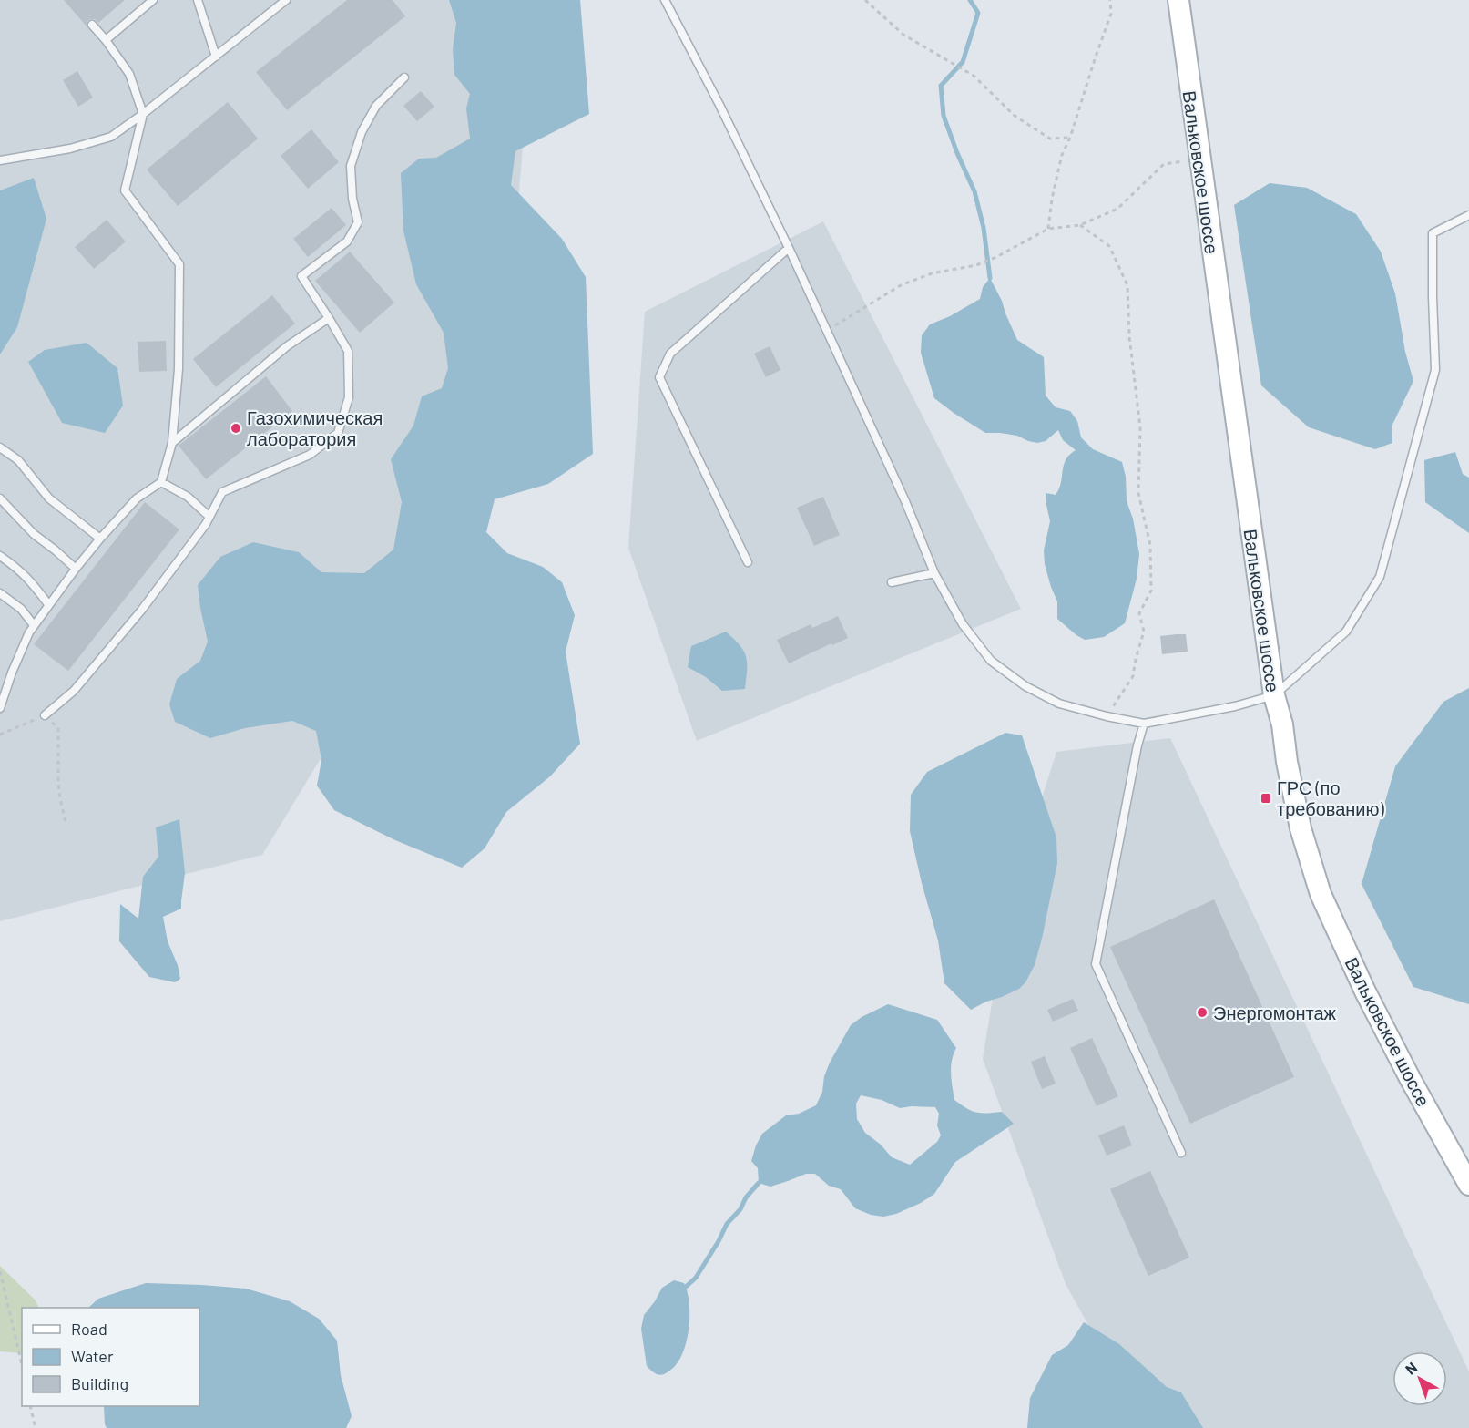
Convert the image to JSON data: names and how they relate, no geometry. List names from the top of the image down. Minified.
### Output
{"streets":{"main road":["Вальковское шоссе"]},"places":{"other":["Газохимическая лаборатория","Энергомонтаж"],"transit":["ГРС (по требованию)"]},"legend":["Road","Water","Building"],"north":"top left"}
